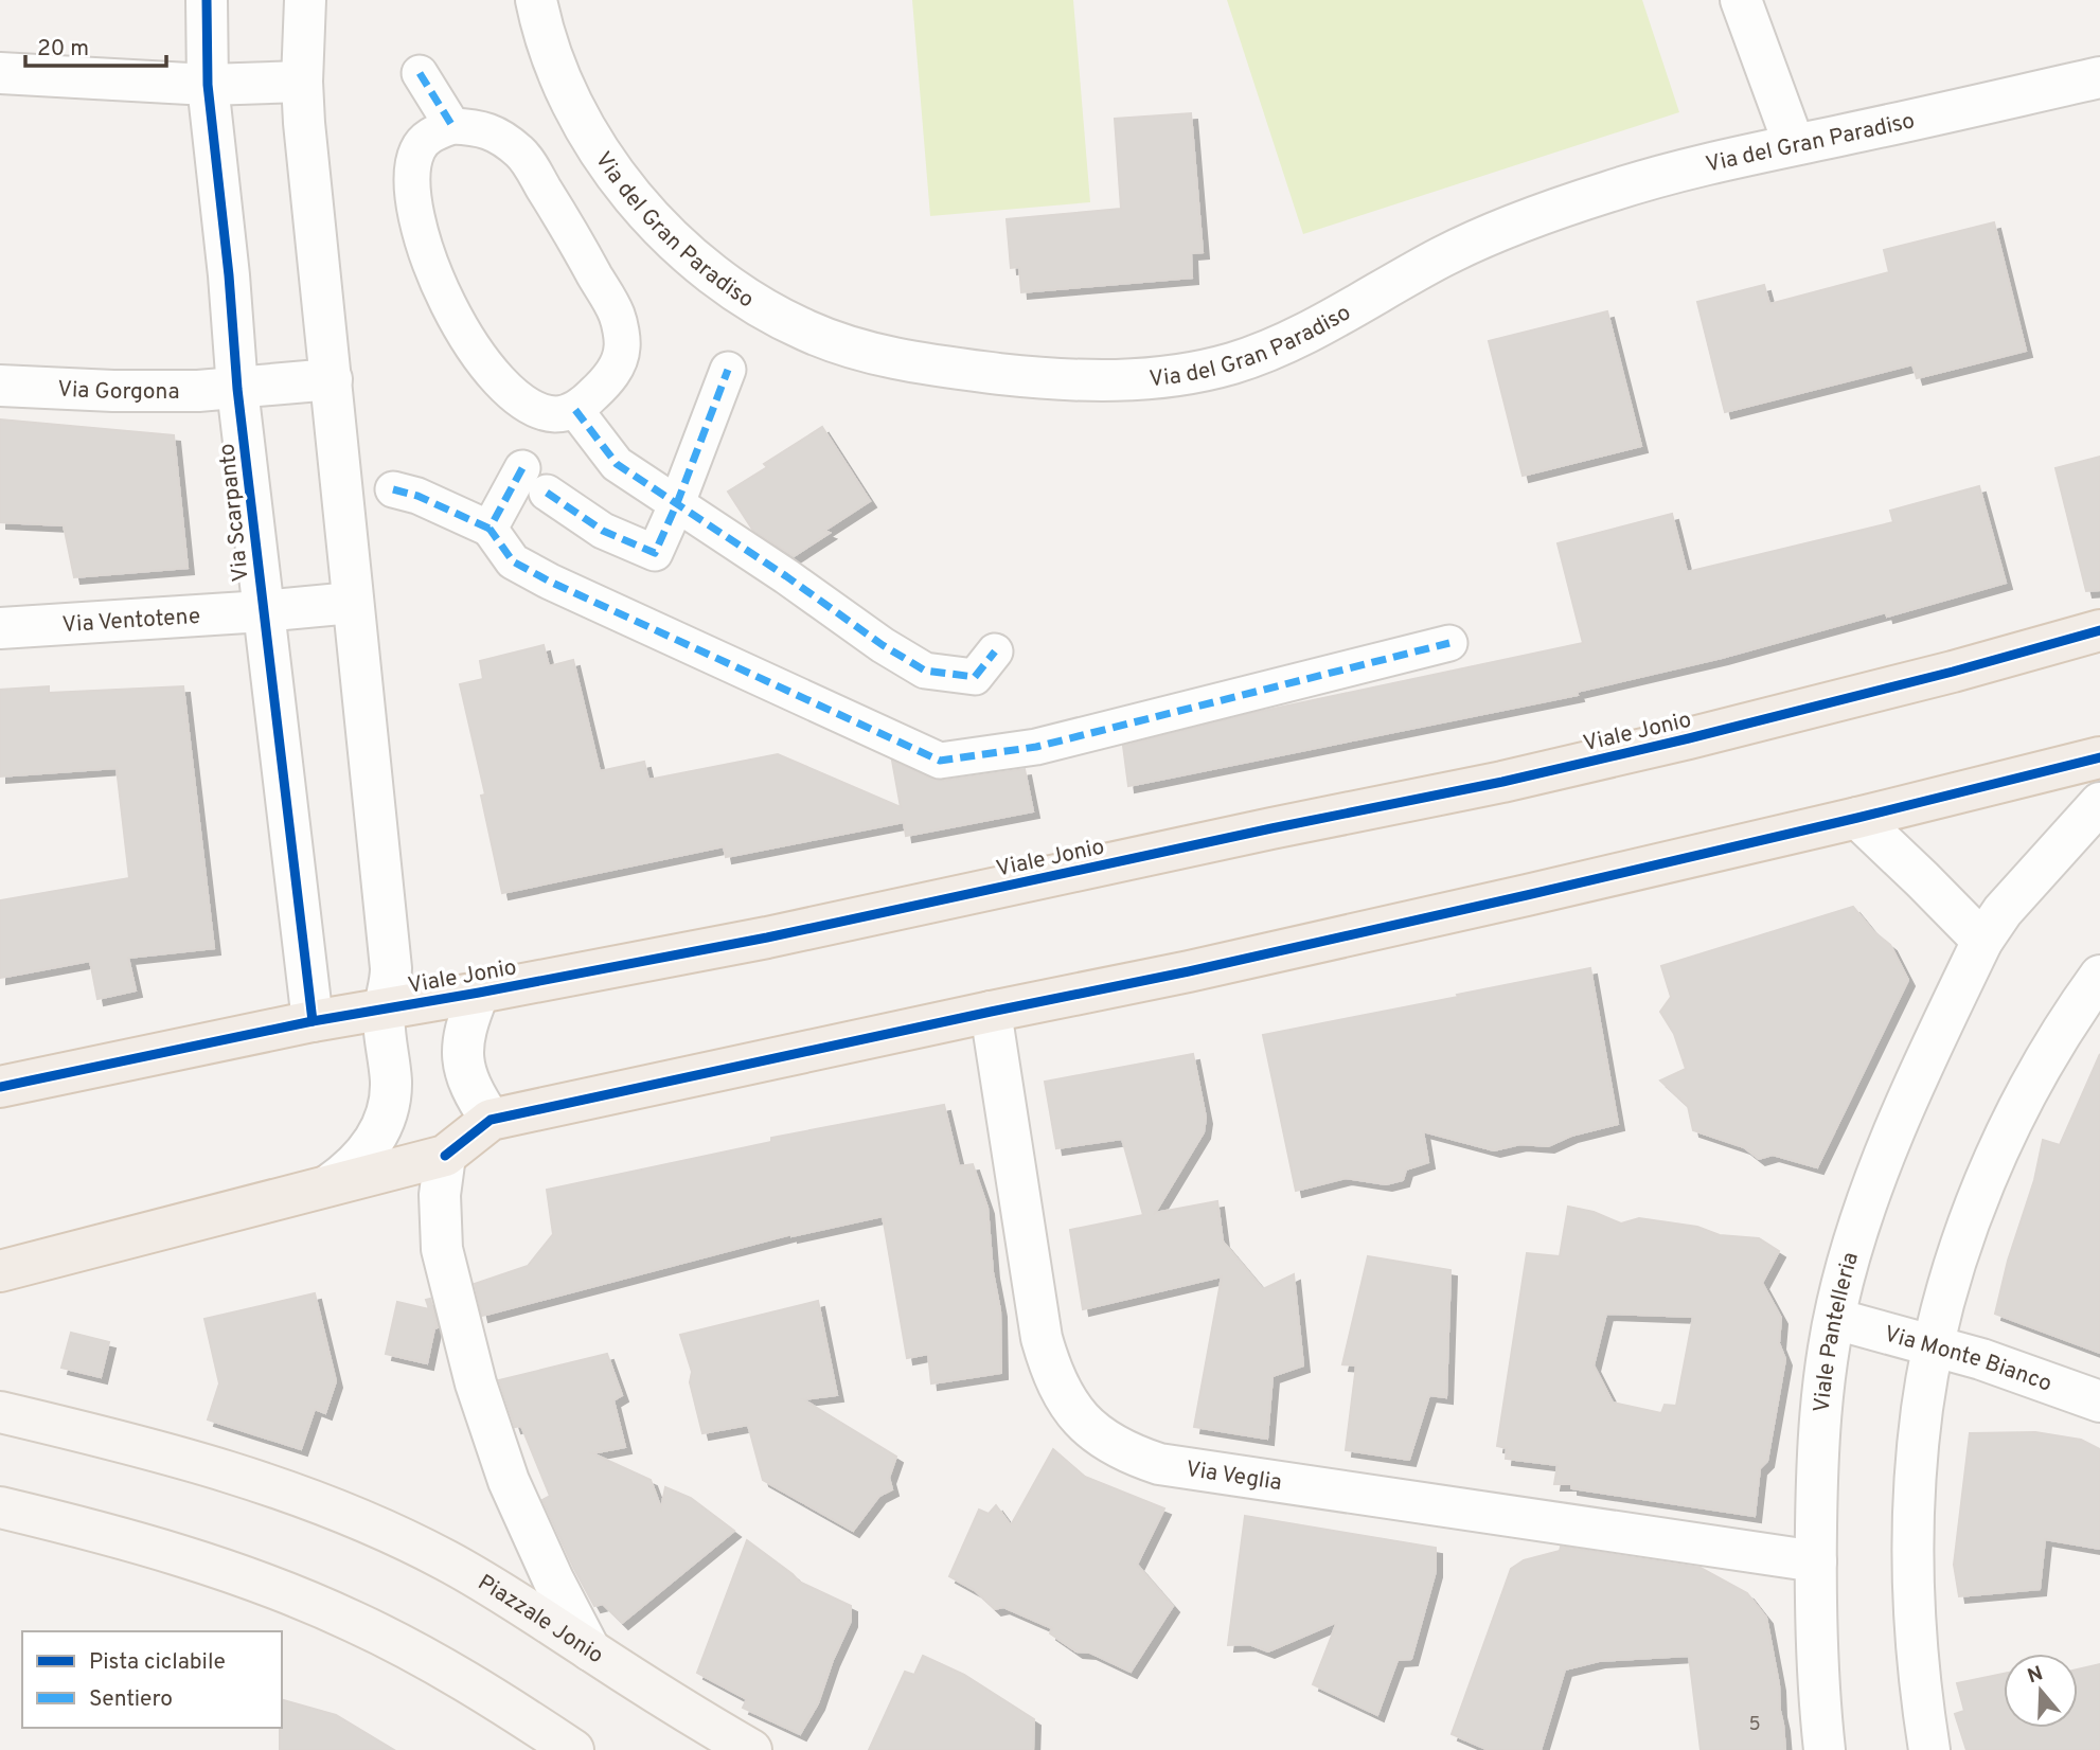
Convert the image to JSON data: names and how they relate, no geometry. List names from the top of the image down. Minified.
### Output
{"streets":{"main road":["Viale Jonio","Piazzale Jonio"],"street":["Via del Gran Paradiso","Via Gorgona","Via Scarpanto","Via Ventotene","Viale Pantelleria","Via Monte Bianco","Via Veglia"]},"crossings":[["Via Gorgona","Via Scarpanto"],["Via Scarpanto","Via Ventotene"],["Via Scarpanto","Viale Jonio"],["Viale Pantelleria","Via Monte Bianco"],["Viale Pantelleria","Via Veglia"]],"house_numbers":["5"],"legend":["Pista ciclabile","Sentiero"],"scale_bar":"20 m","north":"top"}
